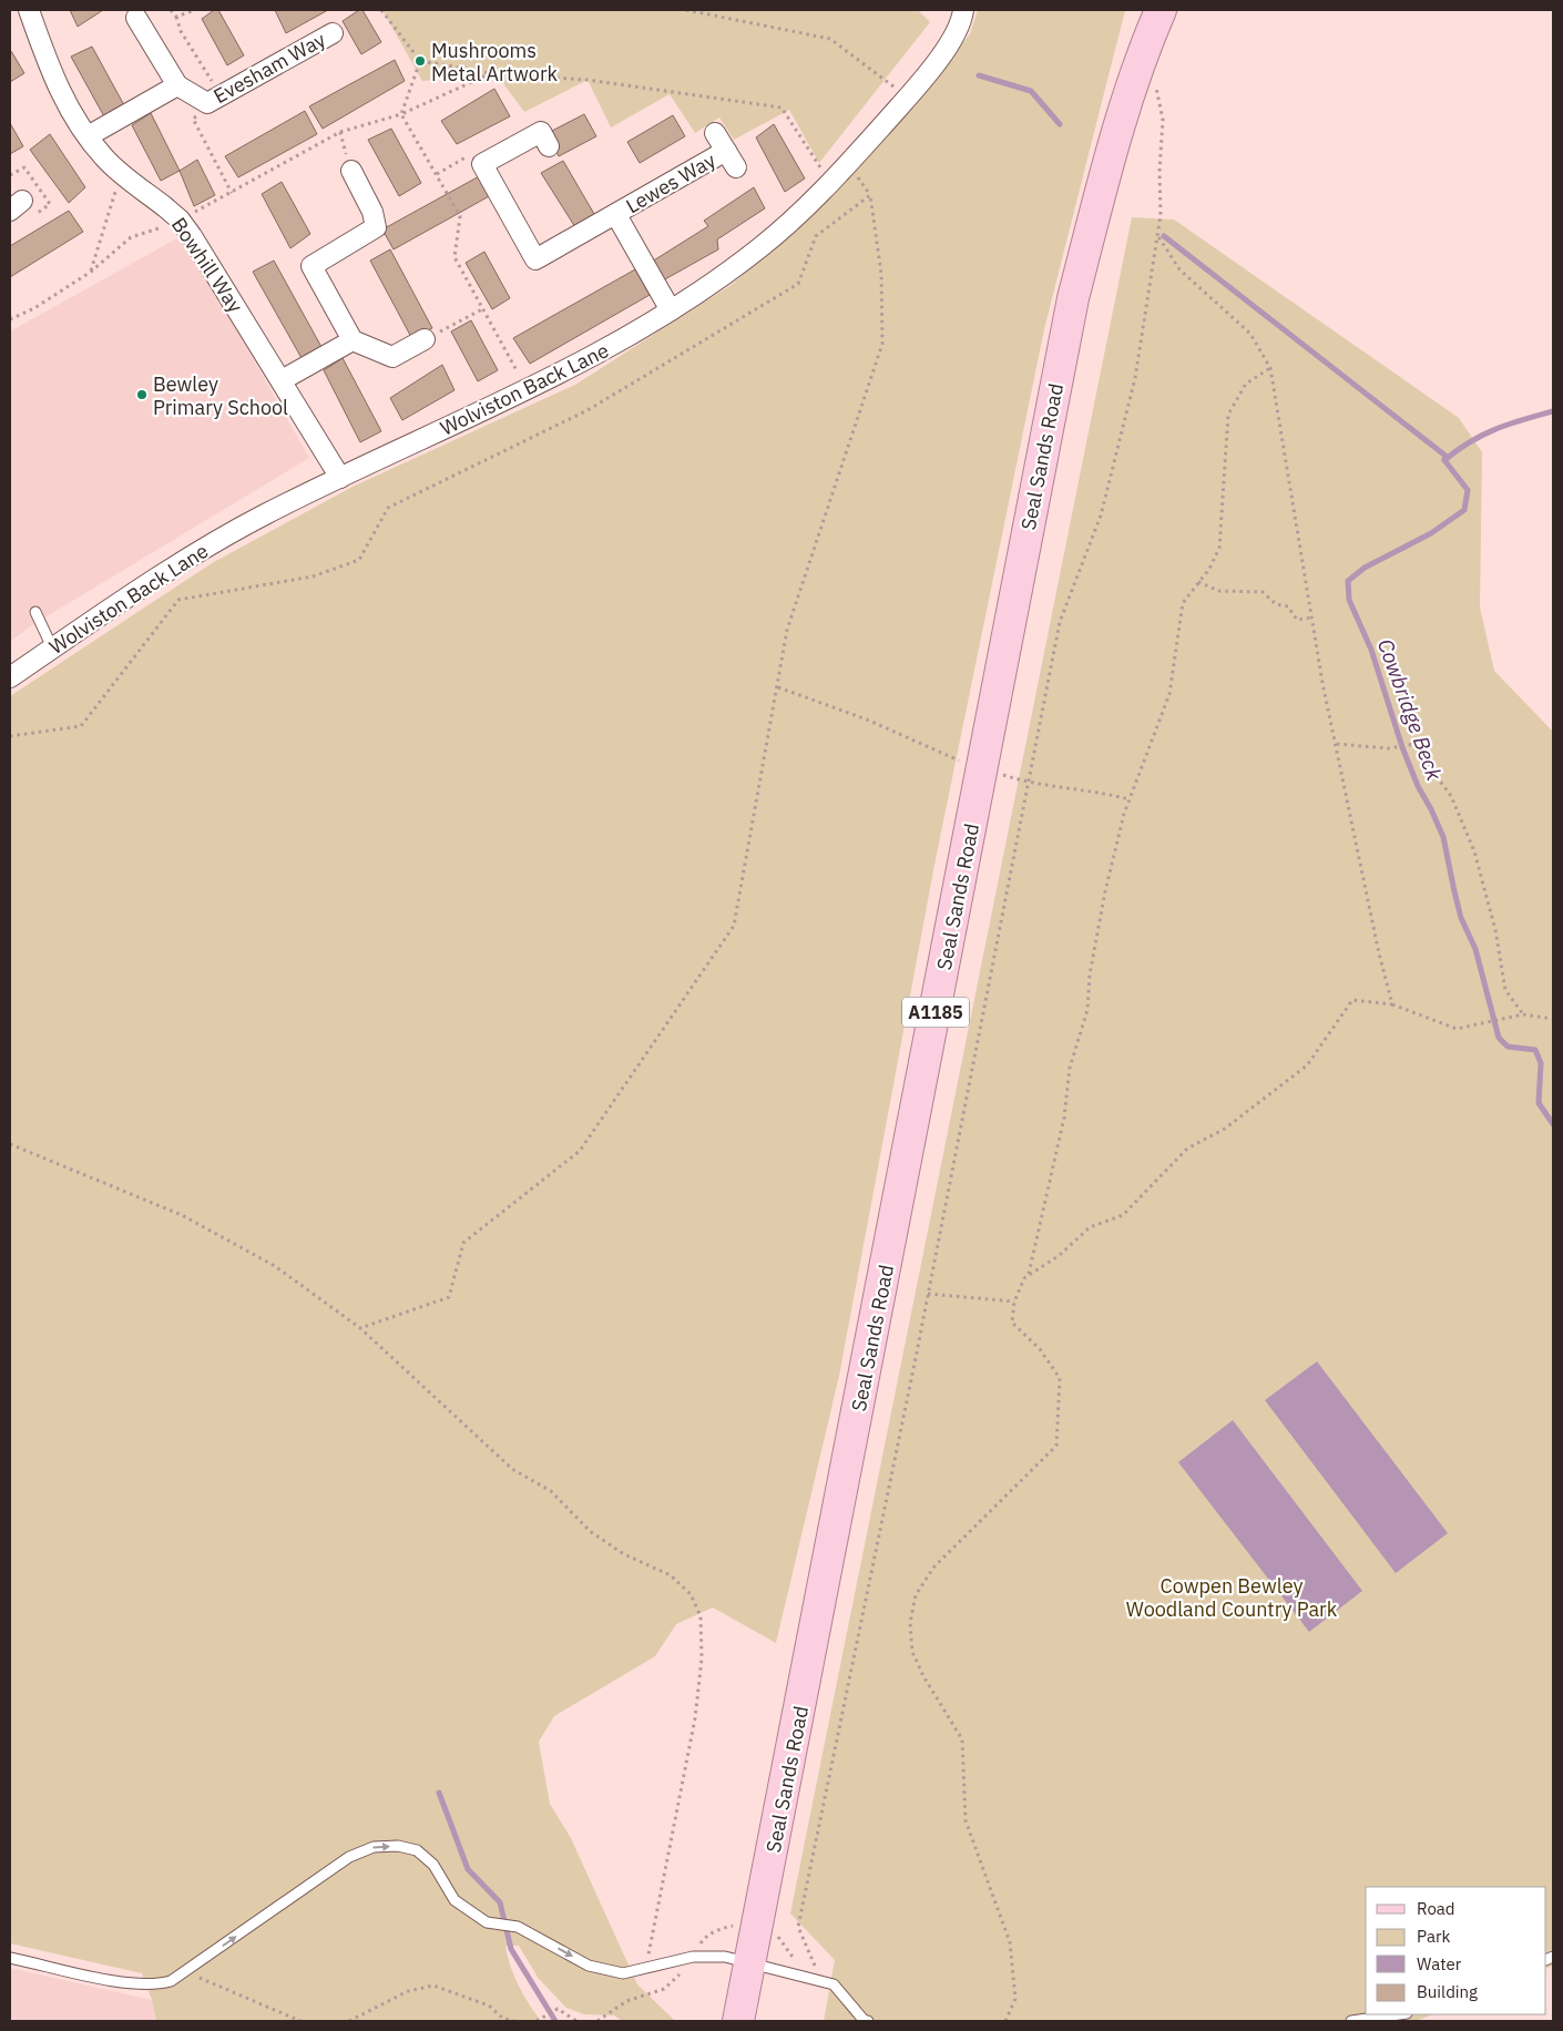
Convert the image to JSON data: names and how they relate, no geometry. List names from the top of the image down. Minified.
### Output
{"streets":{"main road":["Seal Sands Road","A1185"],"street":["Evesham Way","Lewes Way","Bowhill Way","Wolviston Back Lane"]},"crossings":[["Lewes Way","Wolviston Back Lane"],["Bowhill Way","Wolviston Back Lane"]],"water":["Cowbridge Beck"],"parks":["Cowpen Bewley Woodland Country Park"],"places":["Mushrooms Metal Artwork","Bewley Primary School"],"legend":["Road","Park","Water","Building"]}
